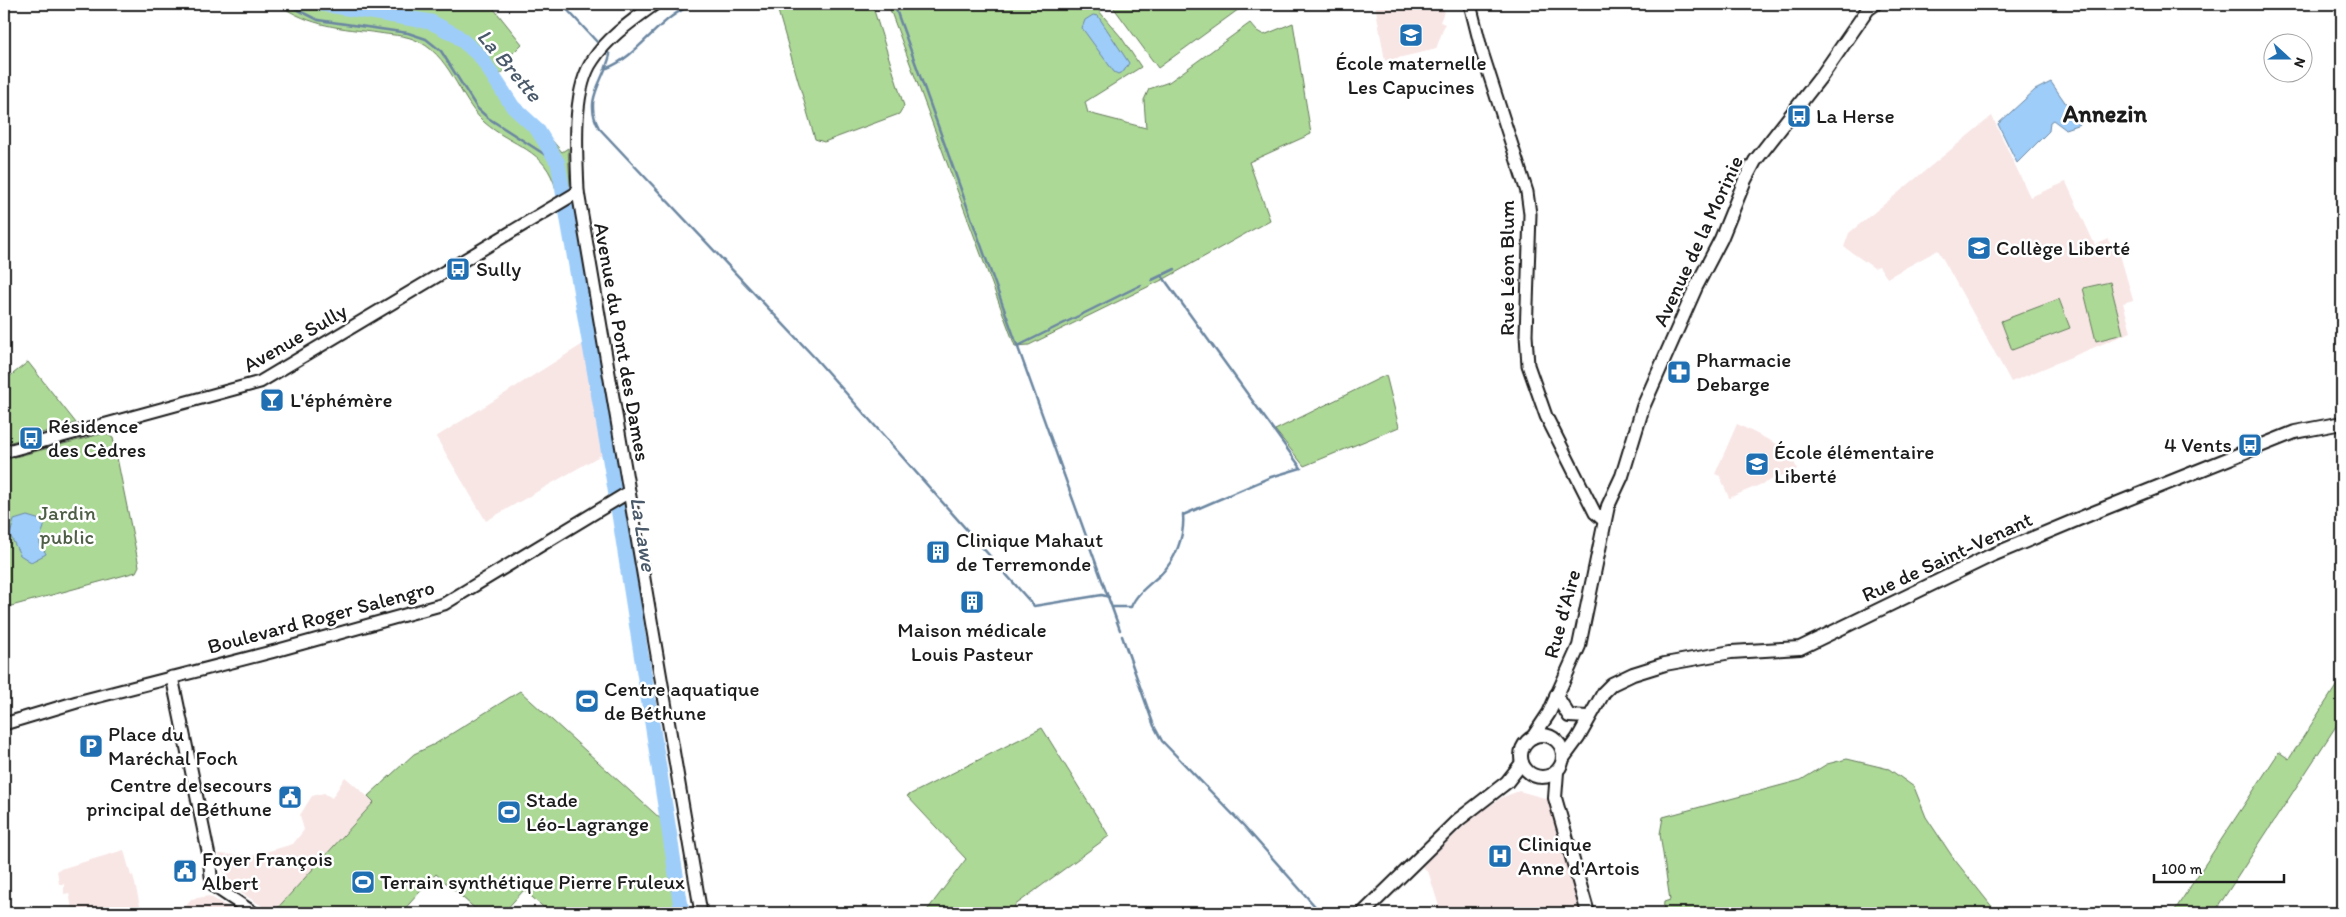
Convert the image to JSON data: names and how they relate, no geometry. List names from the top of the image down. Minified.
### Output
{"streets":{"main road":["Avenue de la Morinie","Rue de Saint-Venant","Rue d'Aire"],"street":["Rue Léon Blum","Avenue Sully","Avenue du Pont des Dames","Boulevard Roger Salengro"]},"crossings":[["Avenue de la Morinie","Rue Léon Blum"],["Avenue de la Morinie","Rue d'Aire"],["Rue Léon Blum","Rue d'Aire"],["Avenue Sully","Avenue du Pont des Dames"],["Avenue du Pont des Dames","Boulevard Roger Salengro"]],"districts":["Annezin"],"water":["La Brette","La Lawe"],"parks":["Jardin public"],"places":{"school or university":["École maternelle Les Capucines","Collège Liberté","École élémentaire Liberté"],"bus stop":["La Herse","Sully","Résidence des Cèdres","4 Vents"],"pharmacy":["Pharmacie Debarge"],"bar":["L'éphémère"],"building":["Clinique Mahaut de Terremonde","Maison médicale Louis Pasteur"],"sports":["Centre aquatique de Béthune","Stade Léo-Lagrange","Terrain synthétique Pierre Fruleux"],"parking":["Place du Maréchal Foch"],"public building":["Centre de secours principal de Béthune","Foyer François Albert"],"hospital":["Clinique Anne d'Artois"]},"scale_bar":"100 m","north":"right"}
